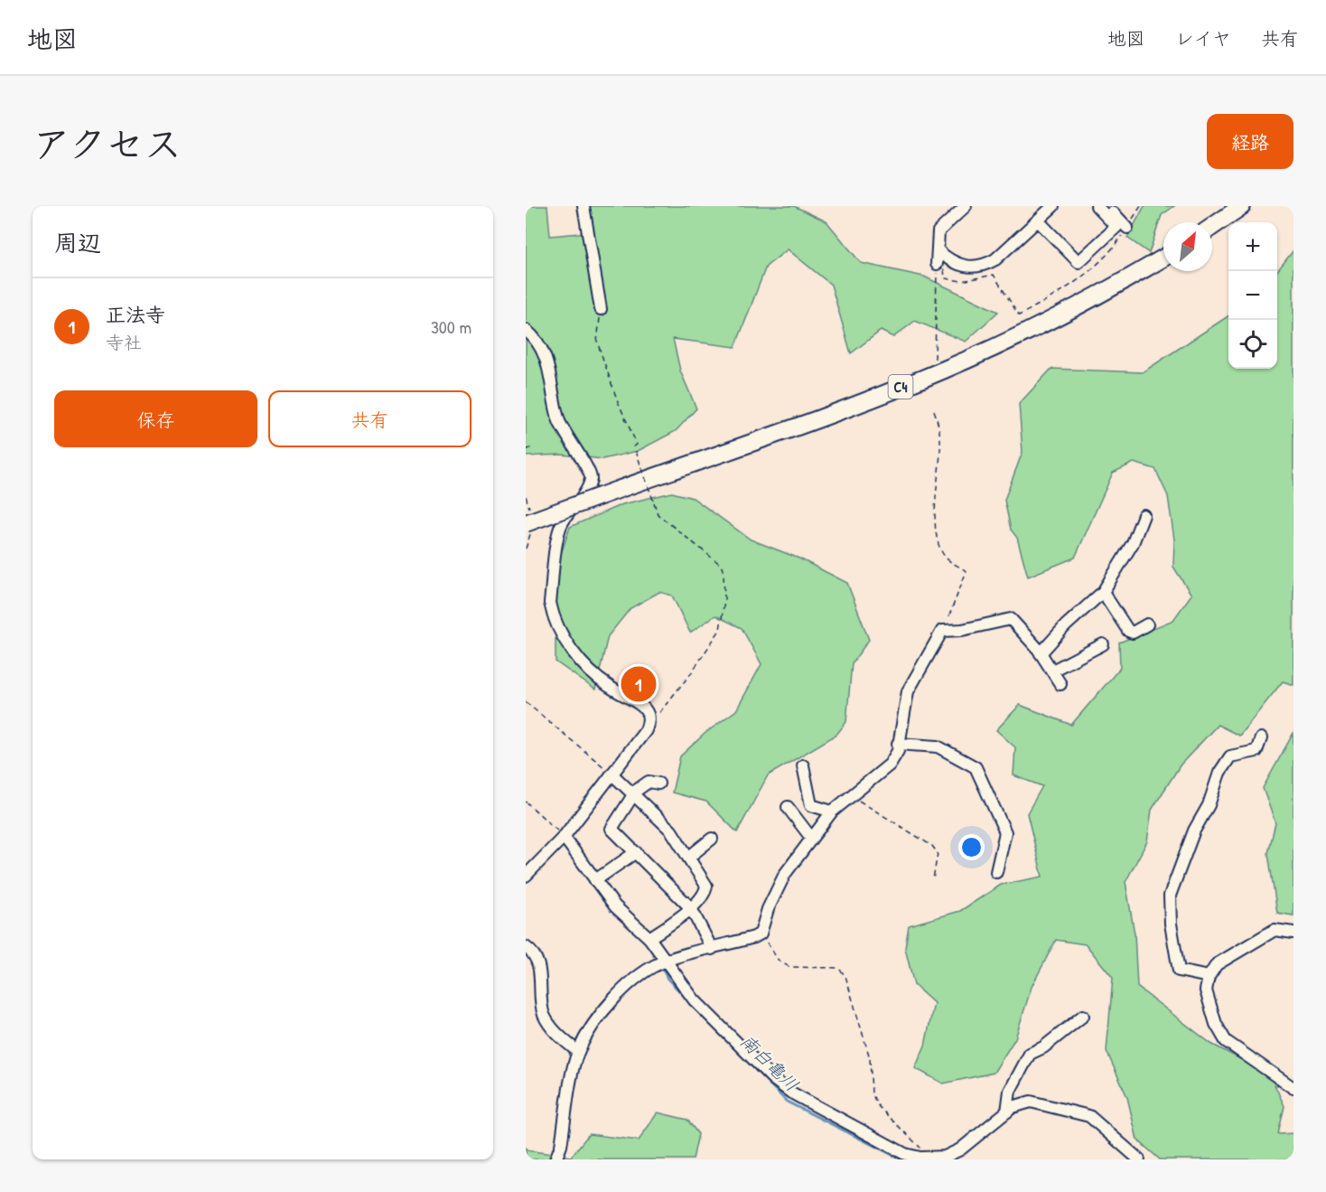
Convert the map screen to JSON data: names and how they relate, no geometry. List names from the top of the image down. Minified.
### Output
{"streets":{"highway":["C4"]},"water":["南白亀川"],"north":"top right","page":{"header":"地図","nav":["地図","レイヤ","共有"],"title":"アクセス","buttons":["経路",["保存","共有"]],"heading":"周辺","map_buttons":["+","−"],"list":[{"mark":"1","name":"正法寺","note":"寺社","value":"300 m"}],"pins":"1"}}
